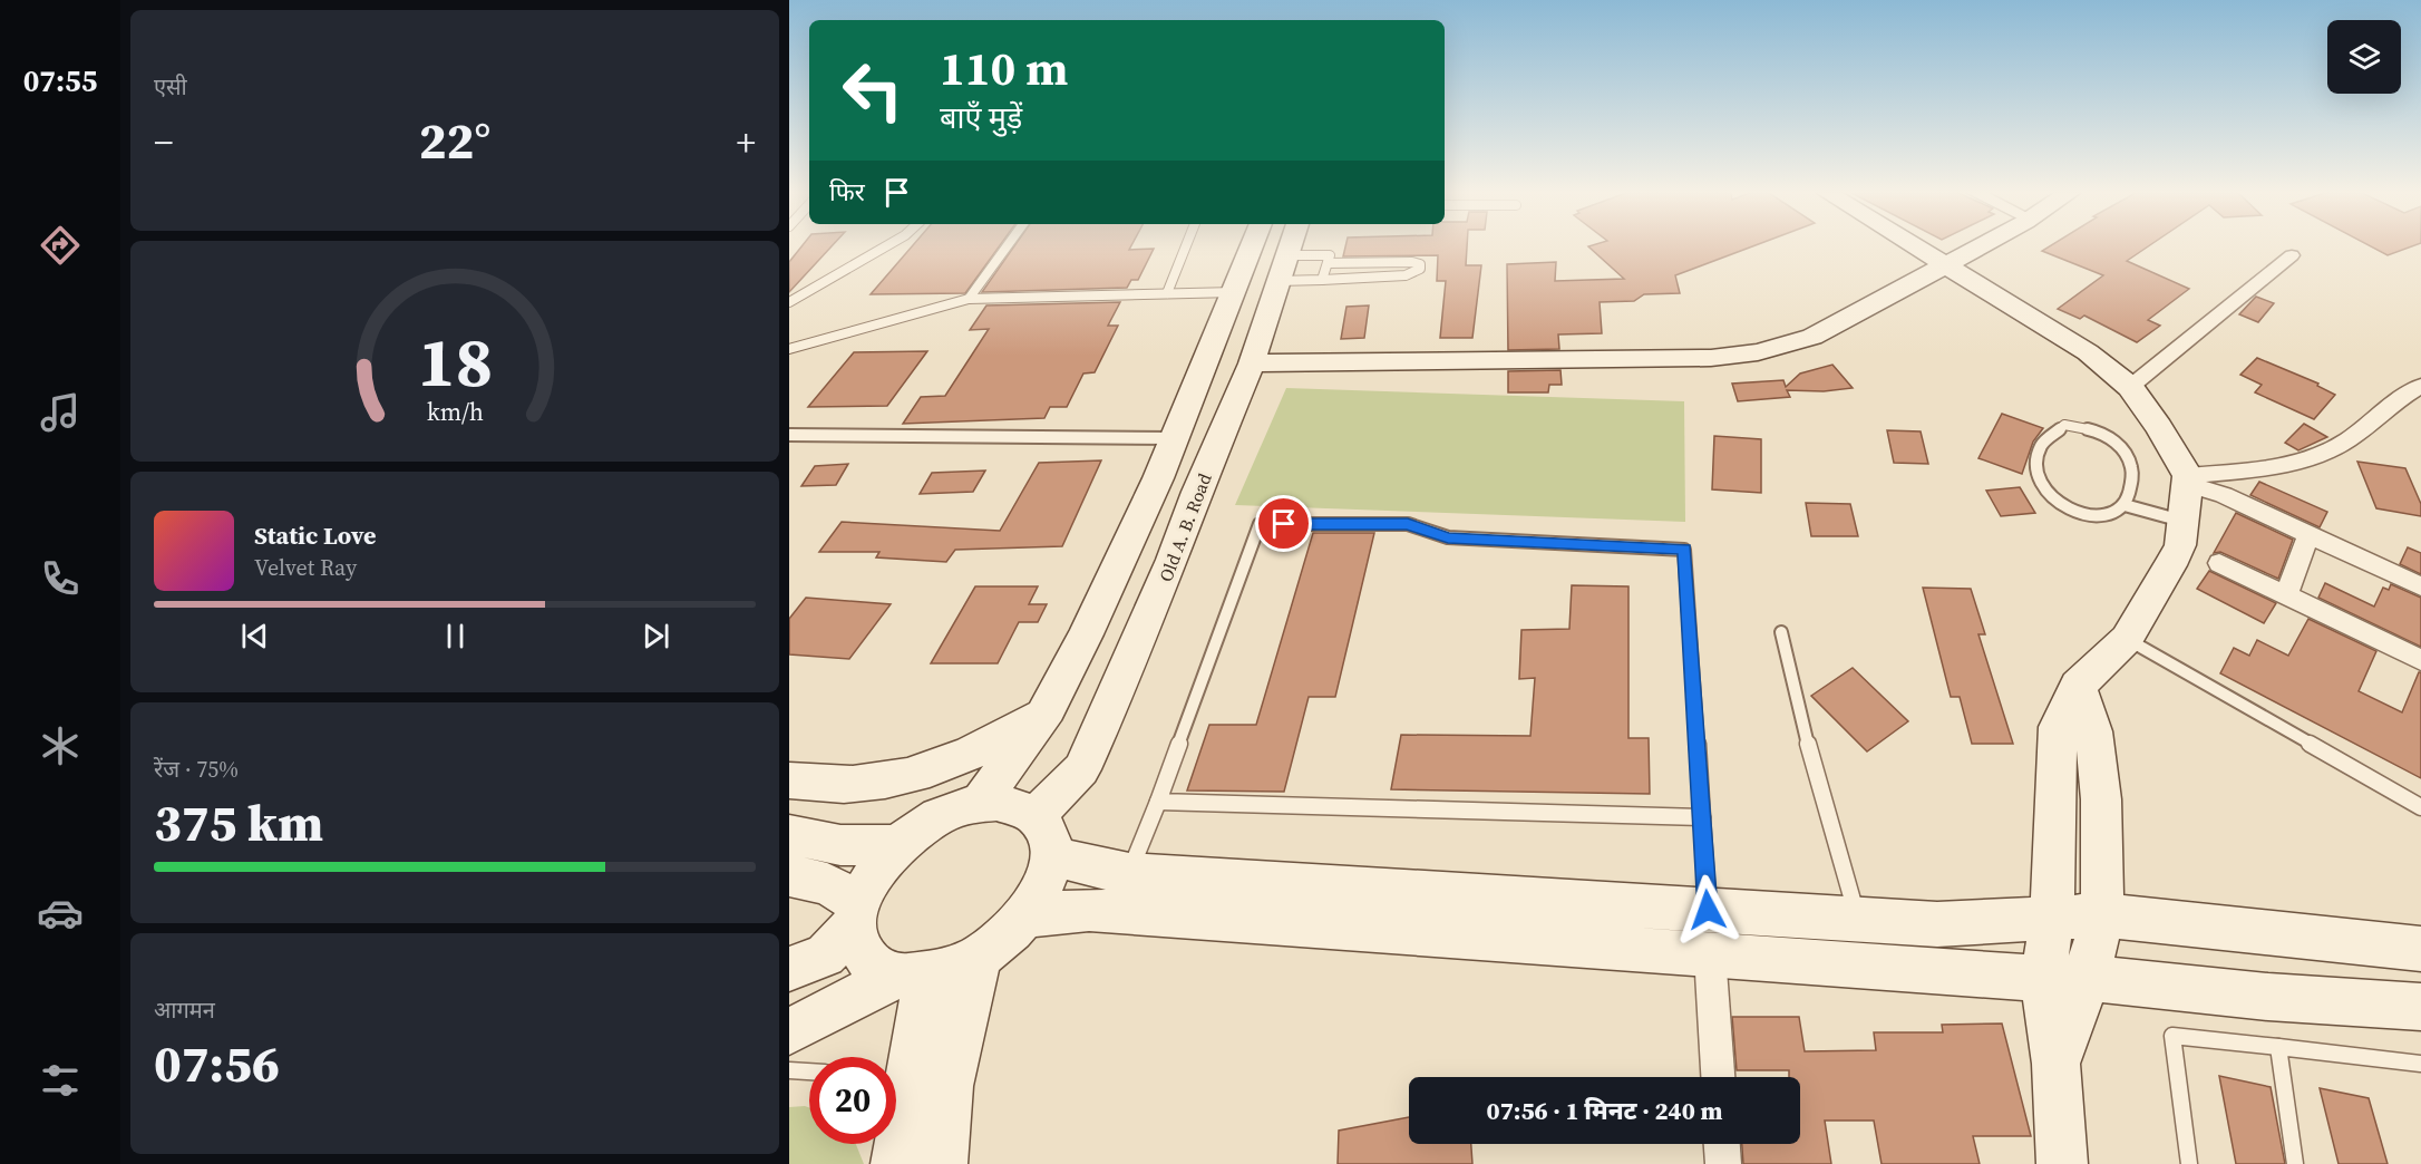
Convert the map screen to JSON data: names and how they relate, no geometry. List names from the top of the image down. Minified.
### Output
{"streets":{"main road":["Old A. B. Road"]},"page":{"tabs":"07:55","tile":["एसी",["रेंज · 75%","375 km"],["आगमन","07:56"]],"turn":["110 m","बाएँ मुड़ें"],"heat":["−","22°","+"],"then":"फिर","song":["Static Love","Velvet Ray"],"limit":"20","trip":"07:56 · 1 मिनट · 240 m","gauge":["18","km/h"]}}
